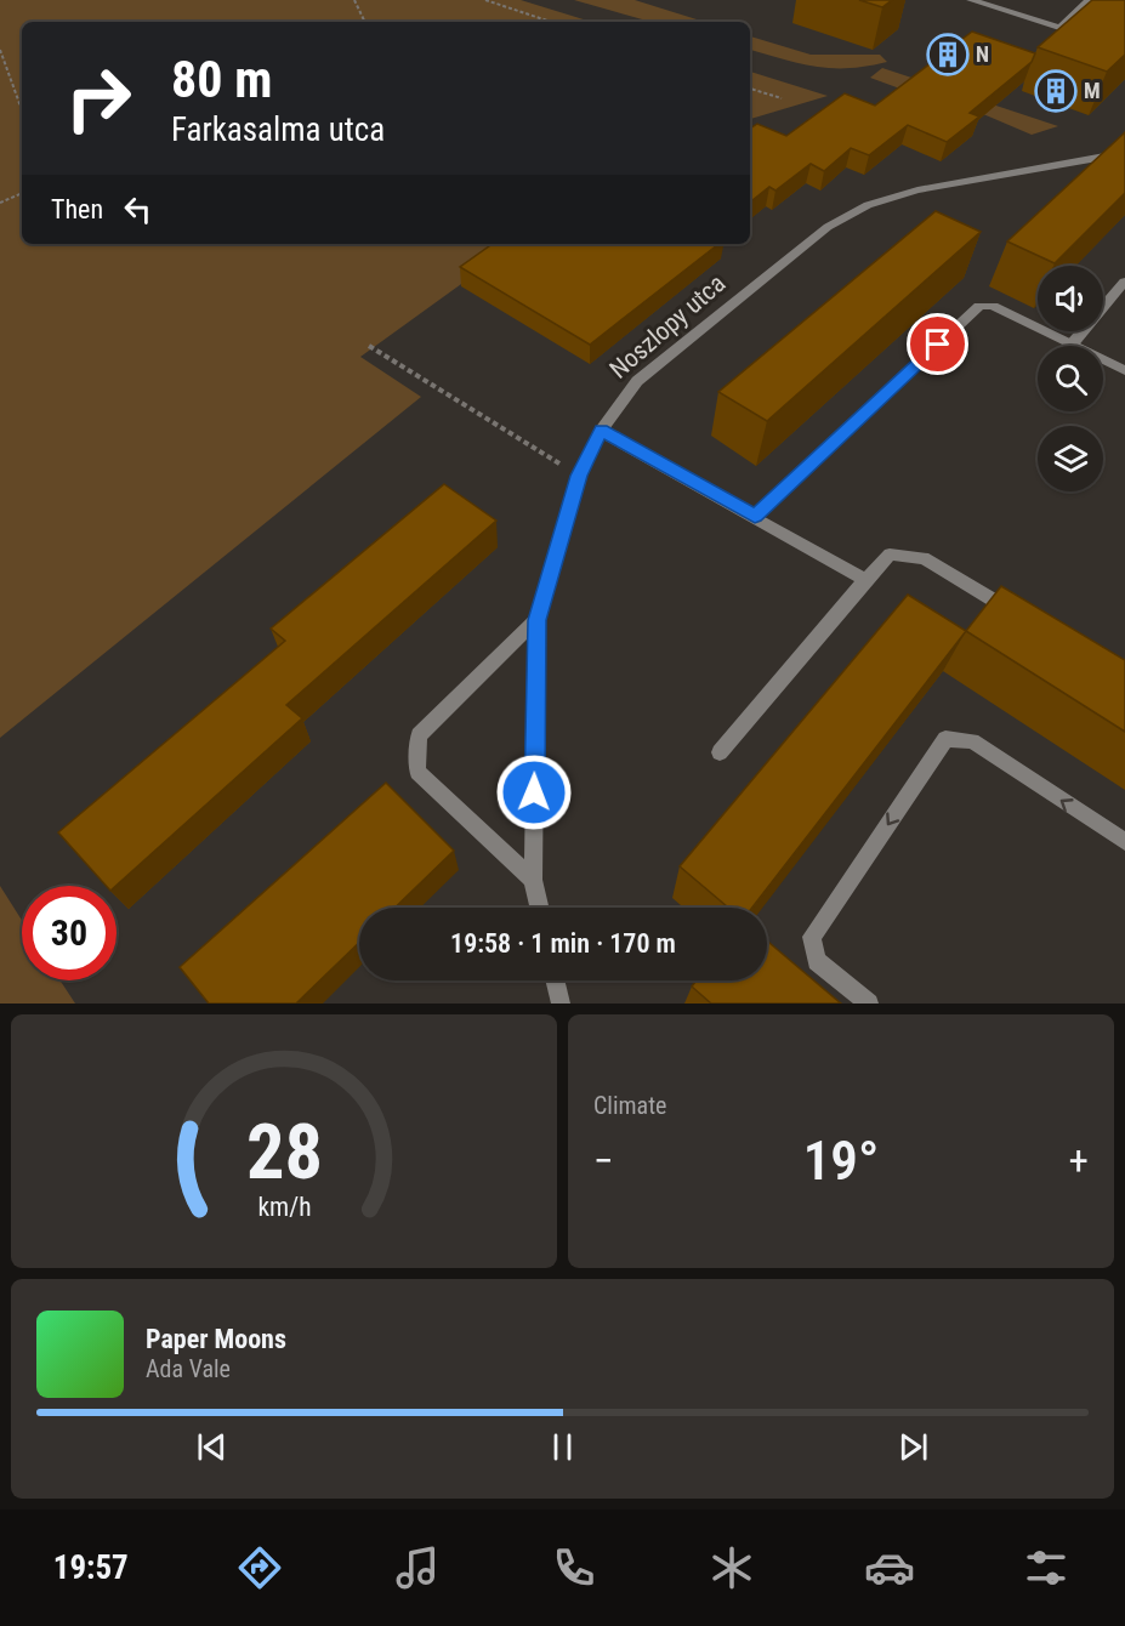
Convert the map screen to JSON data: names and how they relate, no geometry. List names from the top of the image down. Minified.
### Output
{"streets":{"street":["Noszlopy utca"]},"places":{"building":["N","M"]},"page":{"turn":["80 m","Farkasalma utca"],"then":"Then","limit":"30","trip":"19:58 · 1 min · 170 m","tile":"Climate","heat":["−","19°","+"],"song":["Paper Moons","Ada Vale"],"tabs":"19:57","gauge":["28","km/h"]}}
